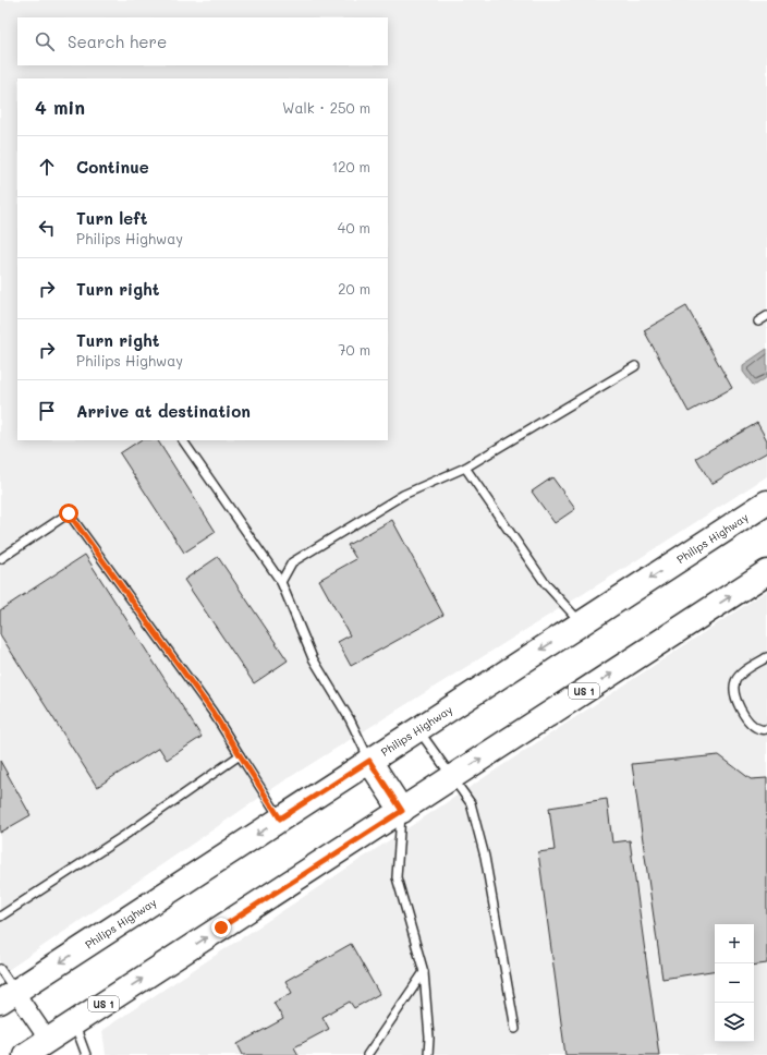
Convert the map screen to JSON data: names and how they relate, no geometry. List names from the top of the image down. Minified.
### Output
{"streets":{"main road":["Philips Highway","US 1"]},"page":{"search":"Search here","heading":["4 min","Walk · 250 m"],"list":[["Continue","120 m"],["Turn left","Philips Highway","40 m"],["Turn right","20 m"],["Turn right","Philips Highway","70 m"],"Arrive at destination"],"map_buttons":["+","−"]}}
